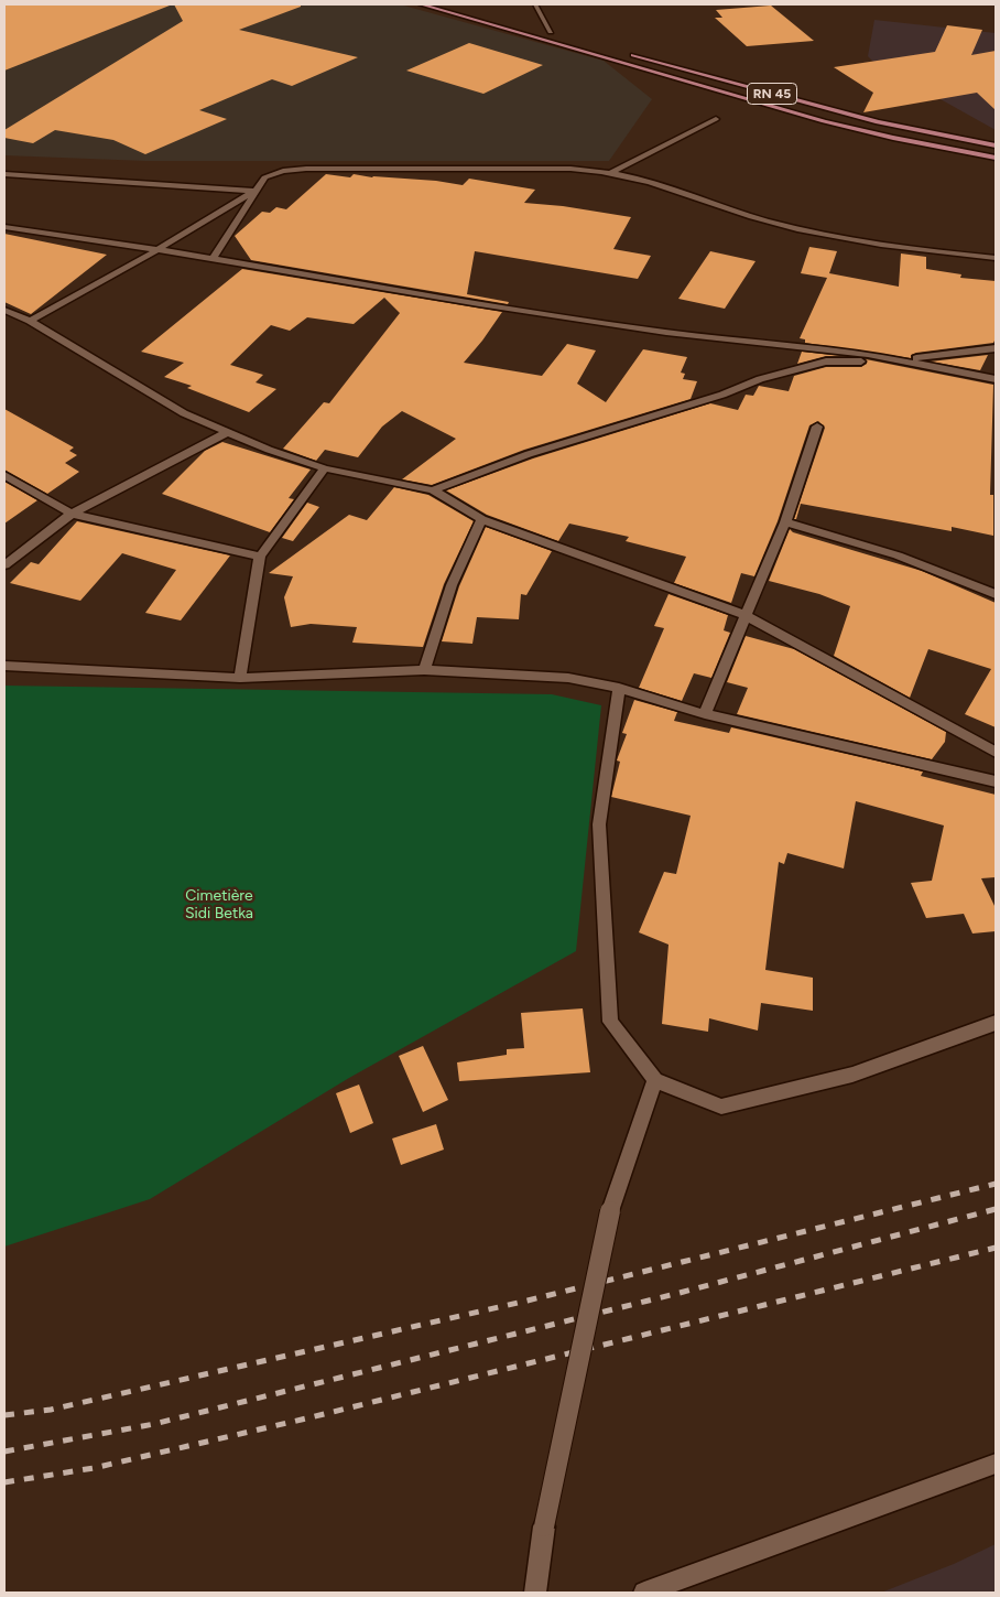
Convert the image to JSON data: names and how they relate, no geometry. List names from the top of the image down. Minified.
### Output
{"streets":{"main road":["RN 45"]},"parks":["Cimetière Sidi Betka"]}
